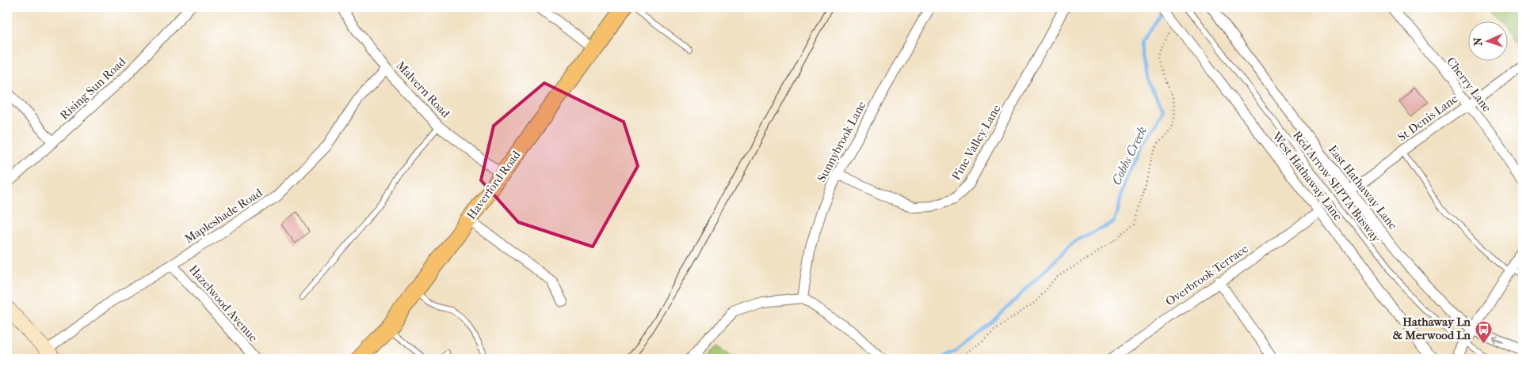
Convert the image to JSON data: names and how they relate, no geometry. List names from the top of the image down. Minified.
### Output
{"streets":{"main road":["Haverford Road"],"street":["Cherry Lane","Rising Sun Road","Malvern Road","St Denis Lane","Sunnybrook Lane","Pine Valley Lane","West Hathaway Lane","East Hathaway Lane","Mapleshade Road","Overbrook Terrace","Hazelwood Avenue"],"lane":["Red Arrow SEPTA Busway"]},"crossings":[["Cherry Lane","St Denis Lane"],["Malvern Road","Haverford Road"],["Malvern Road","Mapleshade Road"],["St Denis Lane","East Hathaway Lane"],["Sunnybrook Lane","Pine Valley Lane"],["West Hathaway Lane","Overbrook Terrace"],["Mapleshade Road","Hazelwood Avenue"]],"water":["Cobbs Creek"],"places":{"bus stop":["Hathaway Ln & Merwood Ln"]},"north":"left"}
